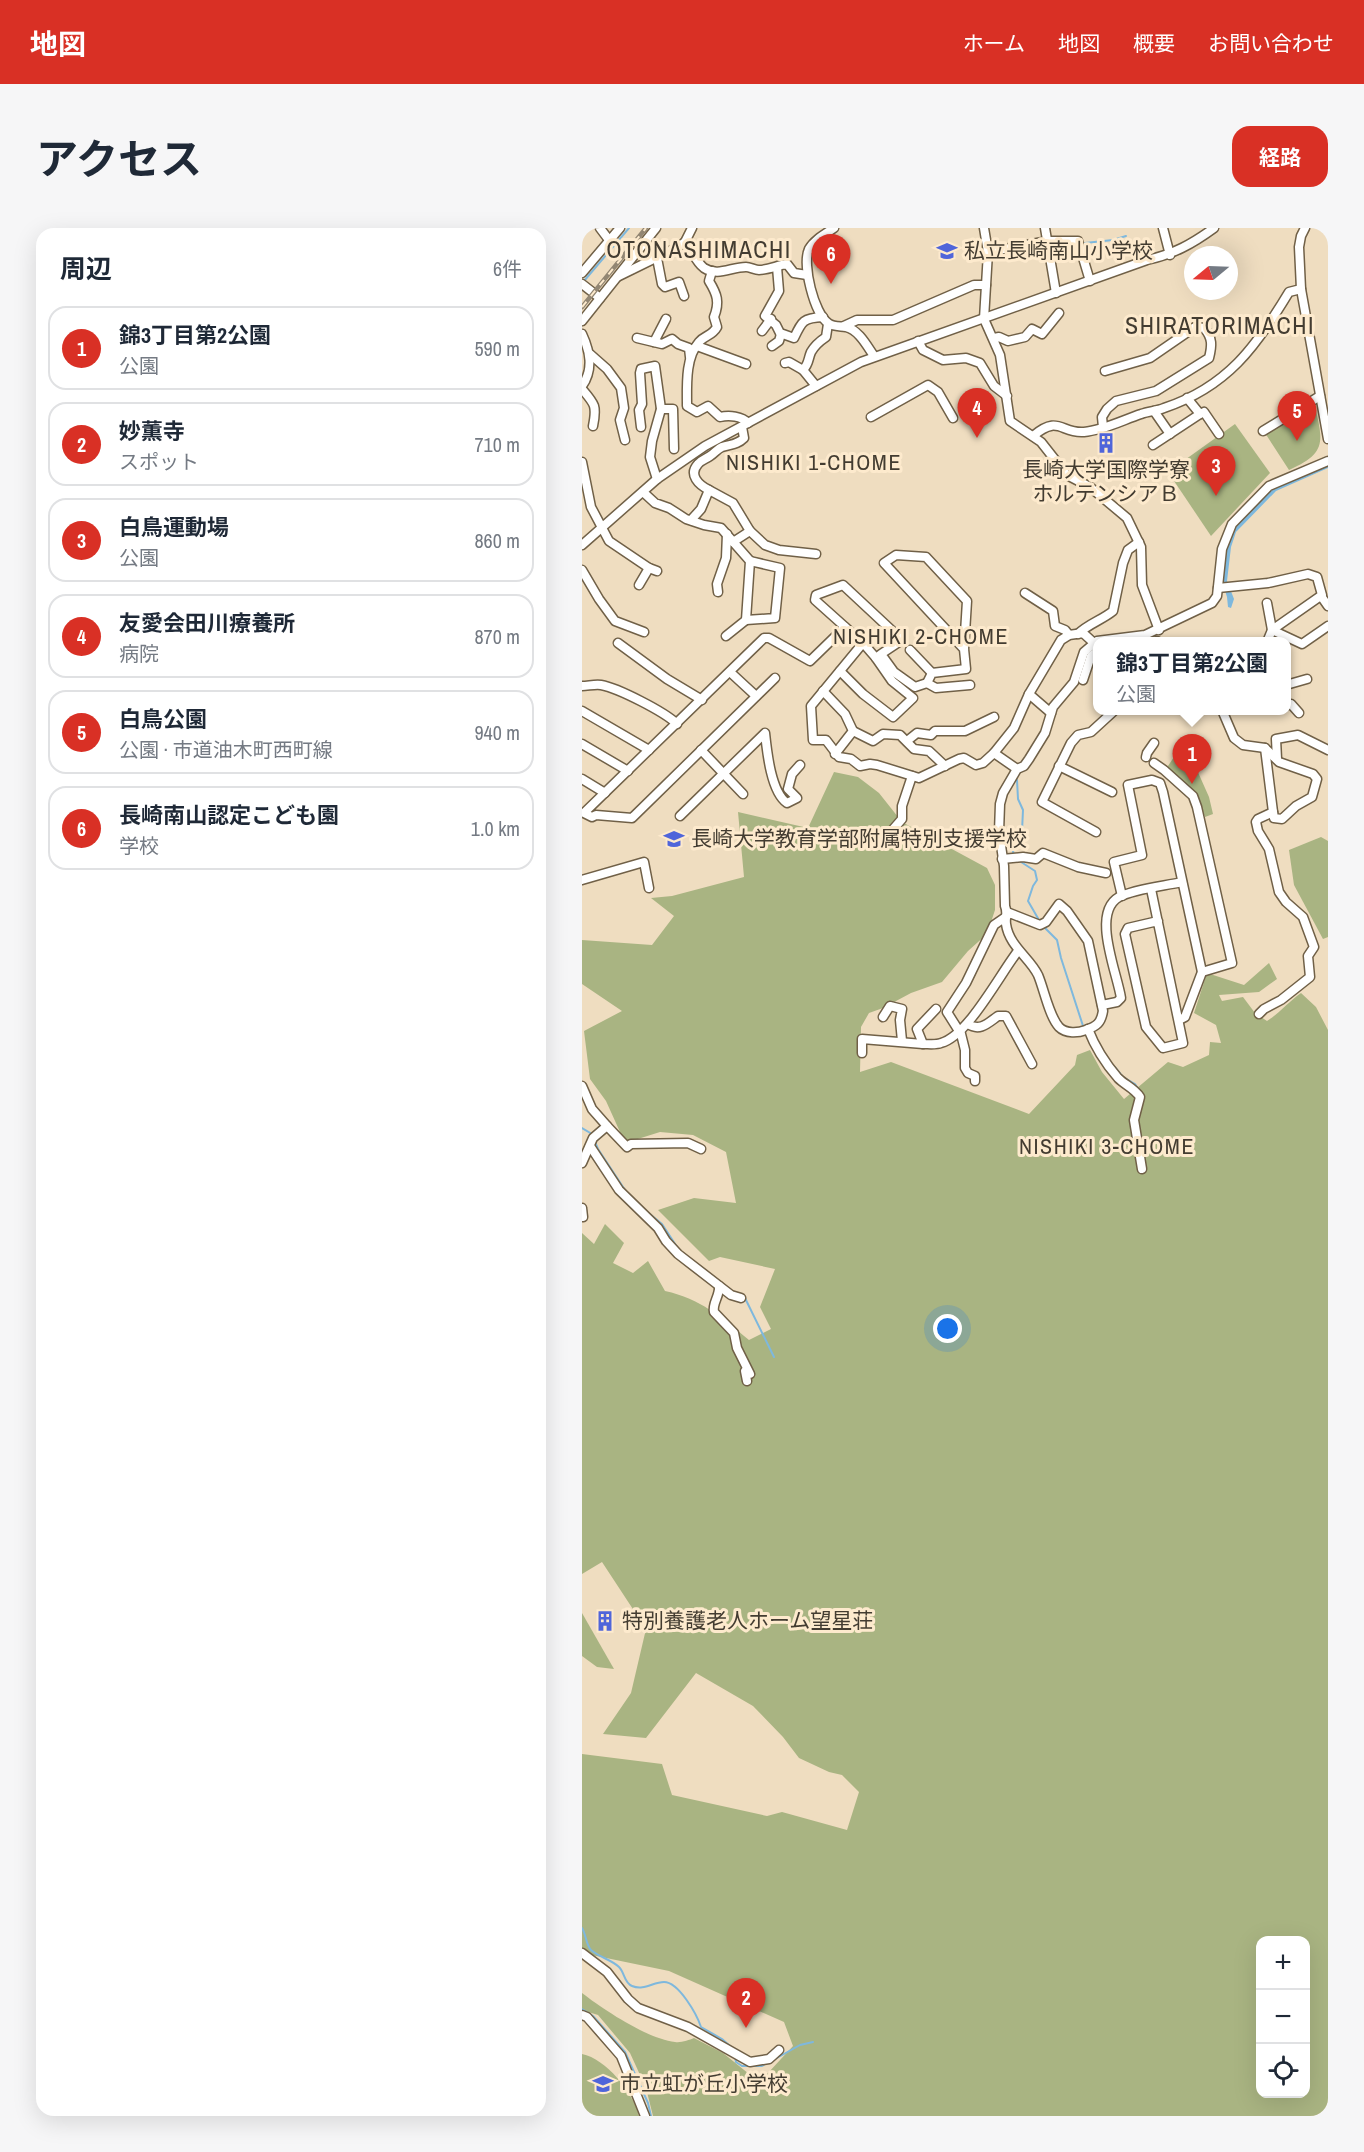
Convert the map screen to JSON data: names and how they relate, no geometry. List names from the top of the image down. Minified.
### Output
{"districts":["OTONASHIMACHI","SHIRATORIMACHI","NISHIKI 1-CHOME","NISHIKI 2-CHOME","NISHIKI 3-CHOME"],"places":{"school or university":["私立長崎南山小学校","長崎大学教育学部附属特別支援学校","市立虹が丘小学校"],"building":["長崎大学国際学寮 ホルテンシアＢ","特別養護老人ホーム望星荘"]},"north":"left","page":{"header":"地図","nav":["ホーム","地図","概要","お問い合わせ"],"title":"アクセス","buttons":"経路","heading":["周辺","6件"],"pins":["6","4","5","3","1","2"],"list":[{"mark":"1","name":"錦3丁目第2公園","note":"公園","value":"590 m"},{"mark":"2","name":"妙薫寺","note":"スポット","value":"710 m"},{"mark":"3","name":"白鳥運動場","note":"公園","value":"860 m"},{"mark":"4","name":"友愛会田川療養所","note":"病院","value":"870 m"},{"mark":"5","name":"白鳥公園","note":"公園 · 市道油木町西町線","value":"940 m"},{"mark":"6","name":"長崎南山認定こども園","note":"学校","value":"1.0 km"}],"popup":["錦3丁目第2公園","公園"],"map_buttons":["+","−"]}}
